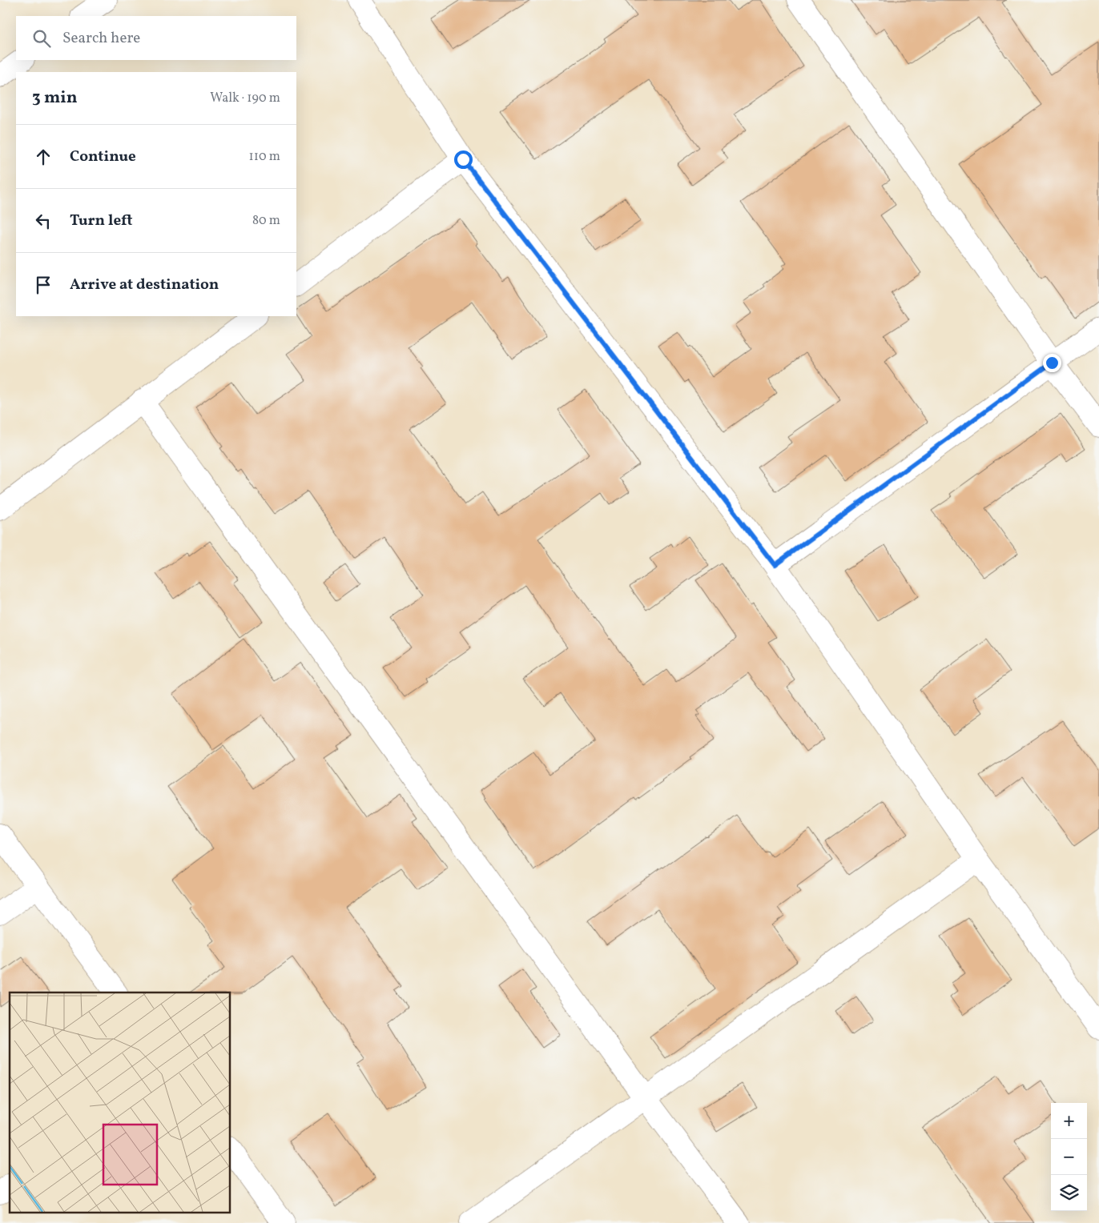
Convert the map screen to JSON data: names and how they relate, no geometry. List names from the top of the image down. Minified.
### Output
{"page":{"search":"Search here","heading":["3 min","Walk · 190 m"],"list":[["Continue","110 m"],["Turn left","80 m"],"Arrive at destination"],"map_buttons":["+","−"]}}
